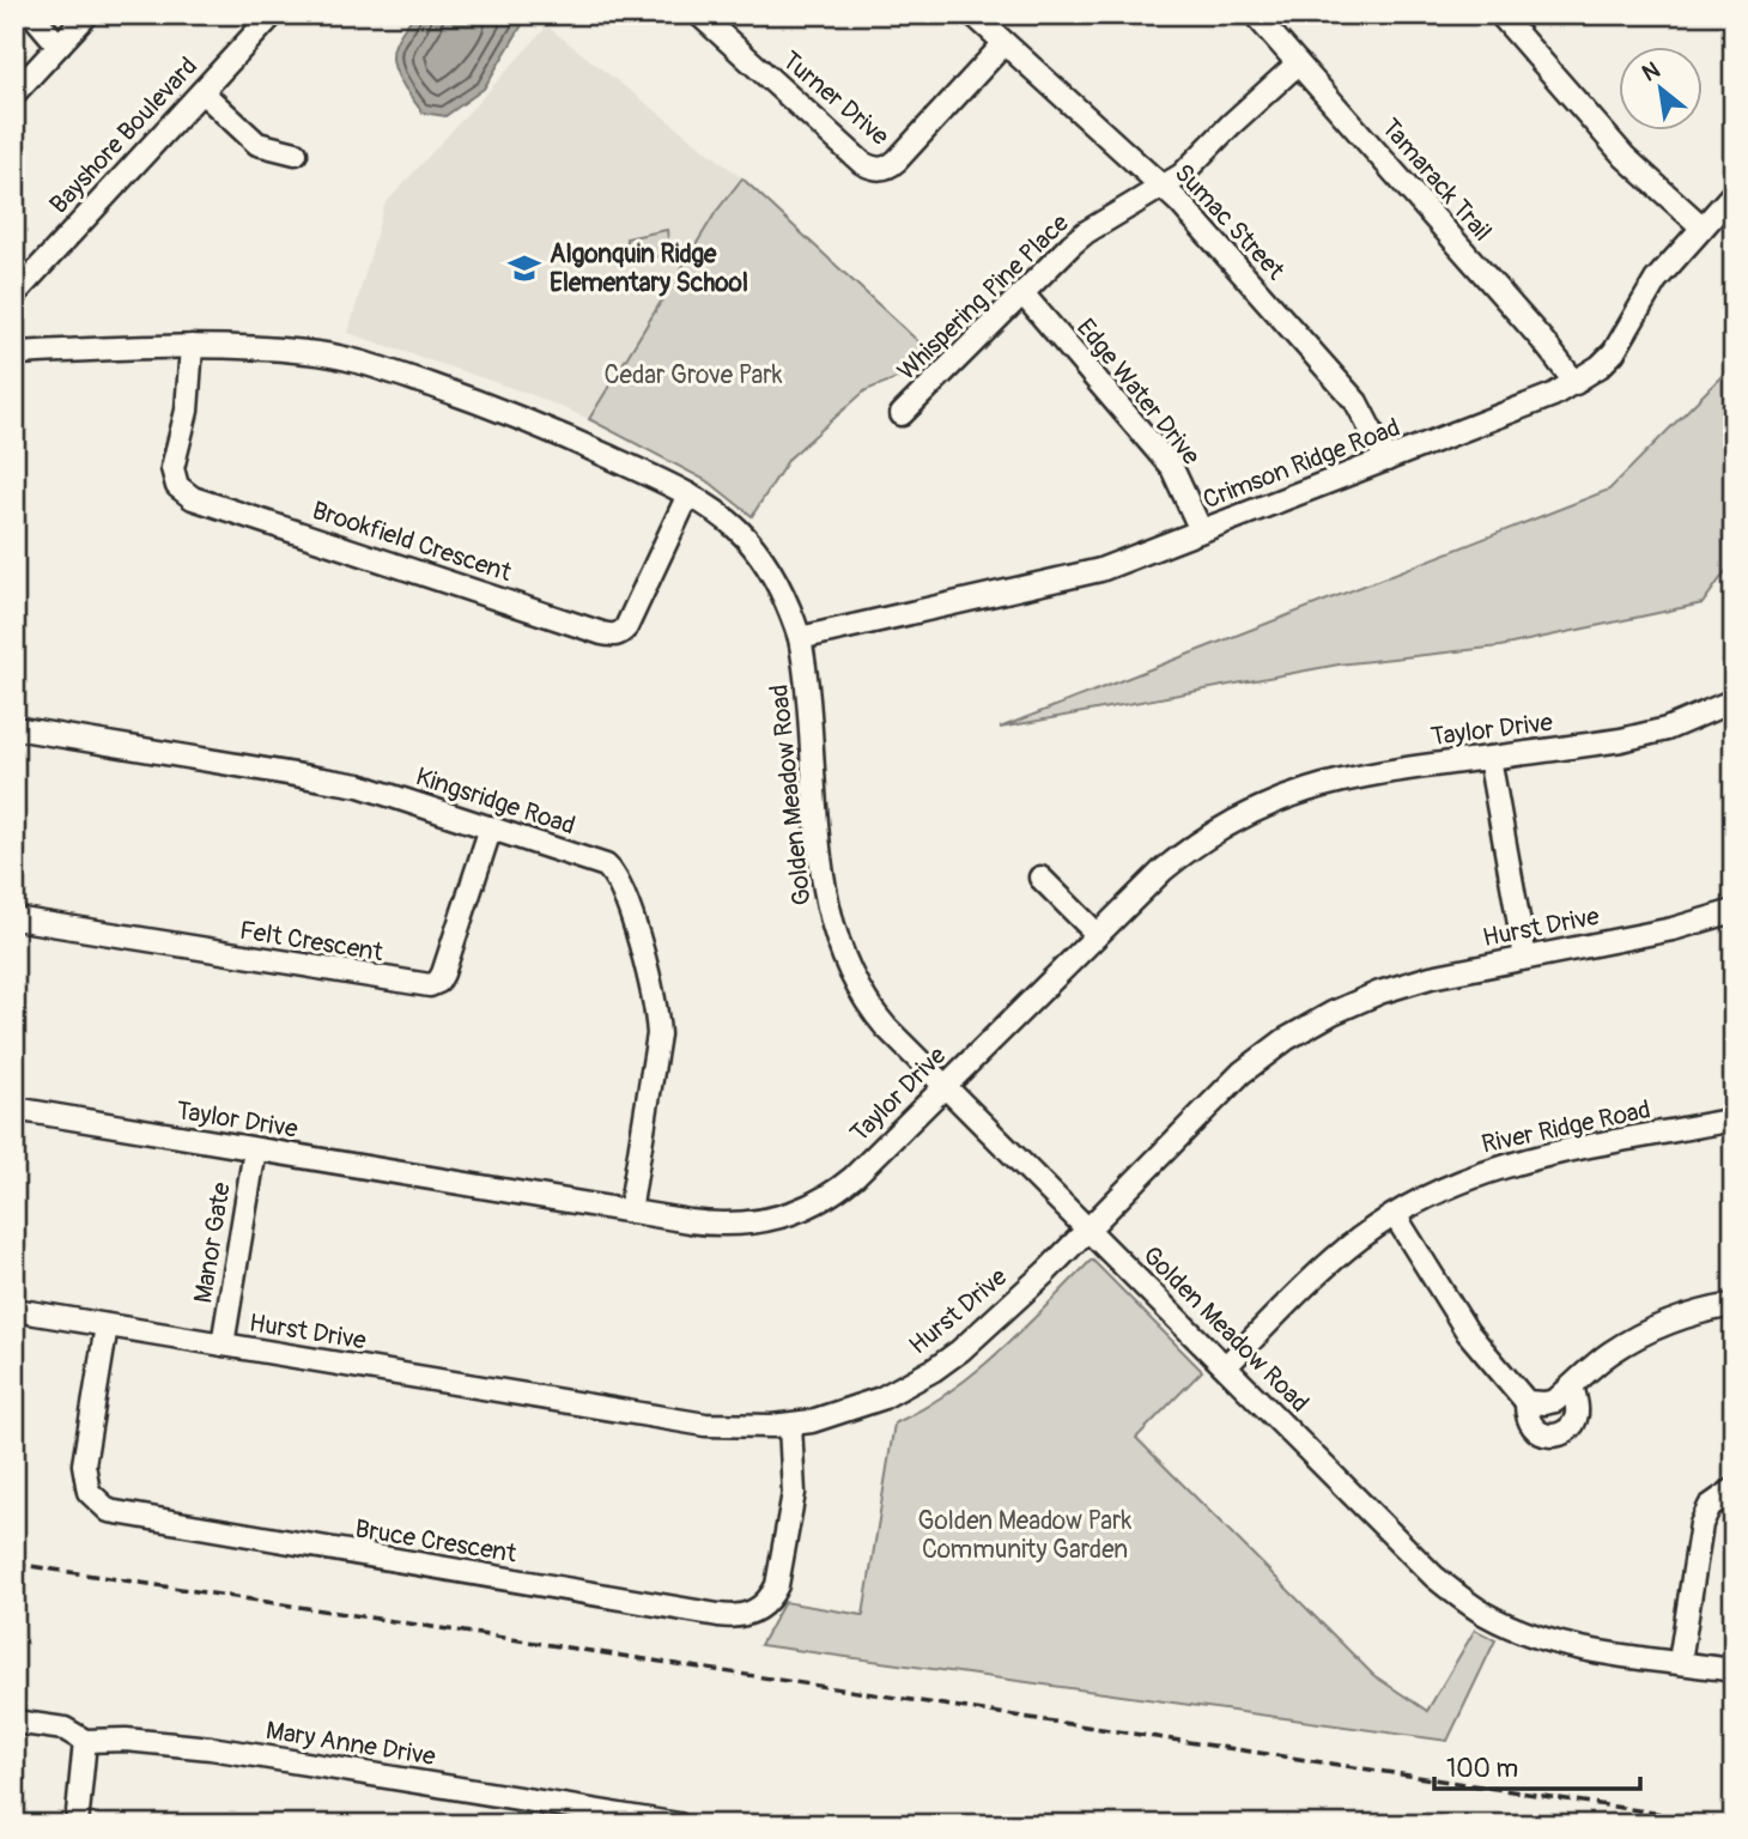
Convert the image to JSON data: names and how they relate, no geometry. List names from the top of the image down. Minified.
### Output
{"streets":{"street":["Turner Drive","Bayshore Boulevard","Tamarack Trail","Sumac Street","Whispering Pine Place","Edge Water Drive","Crimson Ridge Road","Brookfield Crescent","Taylor Drive","Golden Meadow Road","Kingsridge Road","Hurst Drive","Felt Crescent","River Ridge Road","Manor Gate","Bruce Crescent","Mary Anne Drive"]},"crossings":[["Turner Drive","Sumac Street"],["Tamarack Trail","Whispering Pine Place"],["Tamarack Trail","Crimson Ridge Road"],["Sumac Street","Whispering Pine Place"],["Sumac Street","Crimson Ridge Road"],["Whispering Pine Place","Edge Water Drive"],["Edge Water Drive","Crimson Ridge Road"],["Crimson Ridge Road","Golden Meadow Road"],["Brookfield Crescent","Golden Meadow Road"],["Taylor Drive","Golden Meadow Road"],["Taylor Drive","Kingsridge Road"],["Taylor Drive","Manor Gate"],["Golden Meadow Road","Hurst Drive"],["Golden Meadow Road","River Ridge Road"],["Kingsridge Road","Felt Crescent"],["Hurst Drive","Manor Gate"],["Hurst Drive","Bruce Crescent"]],"parks":["Cedar Grove Park","Golden Meadow Park Community Garden"],"places":{"school or university":["Algonquin Ridge Elementary School"]},"scale_bar":"100 m","north":"top left"}
